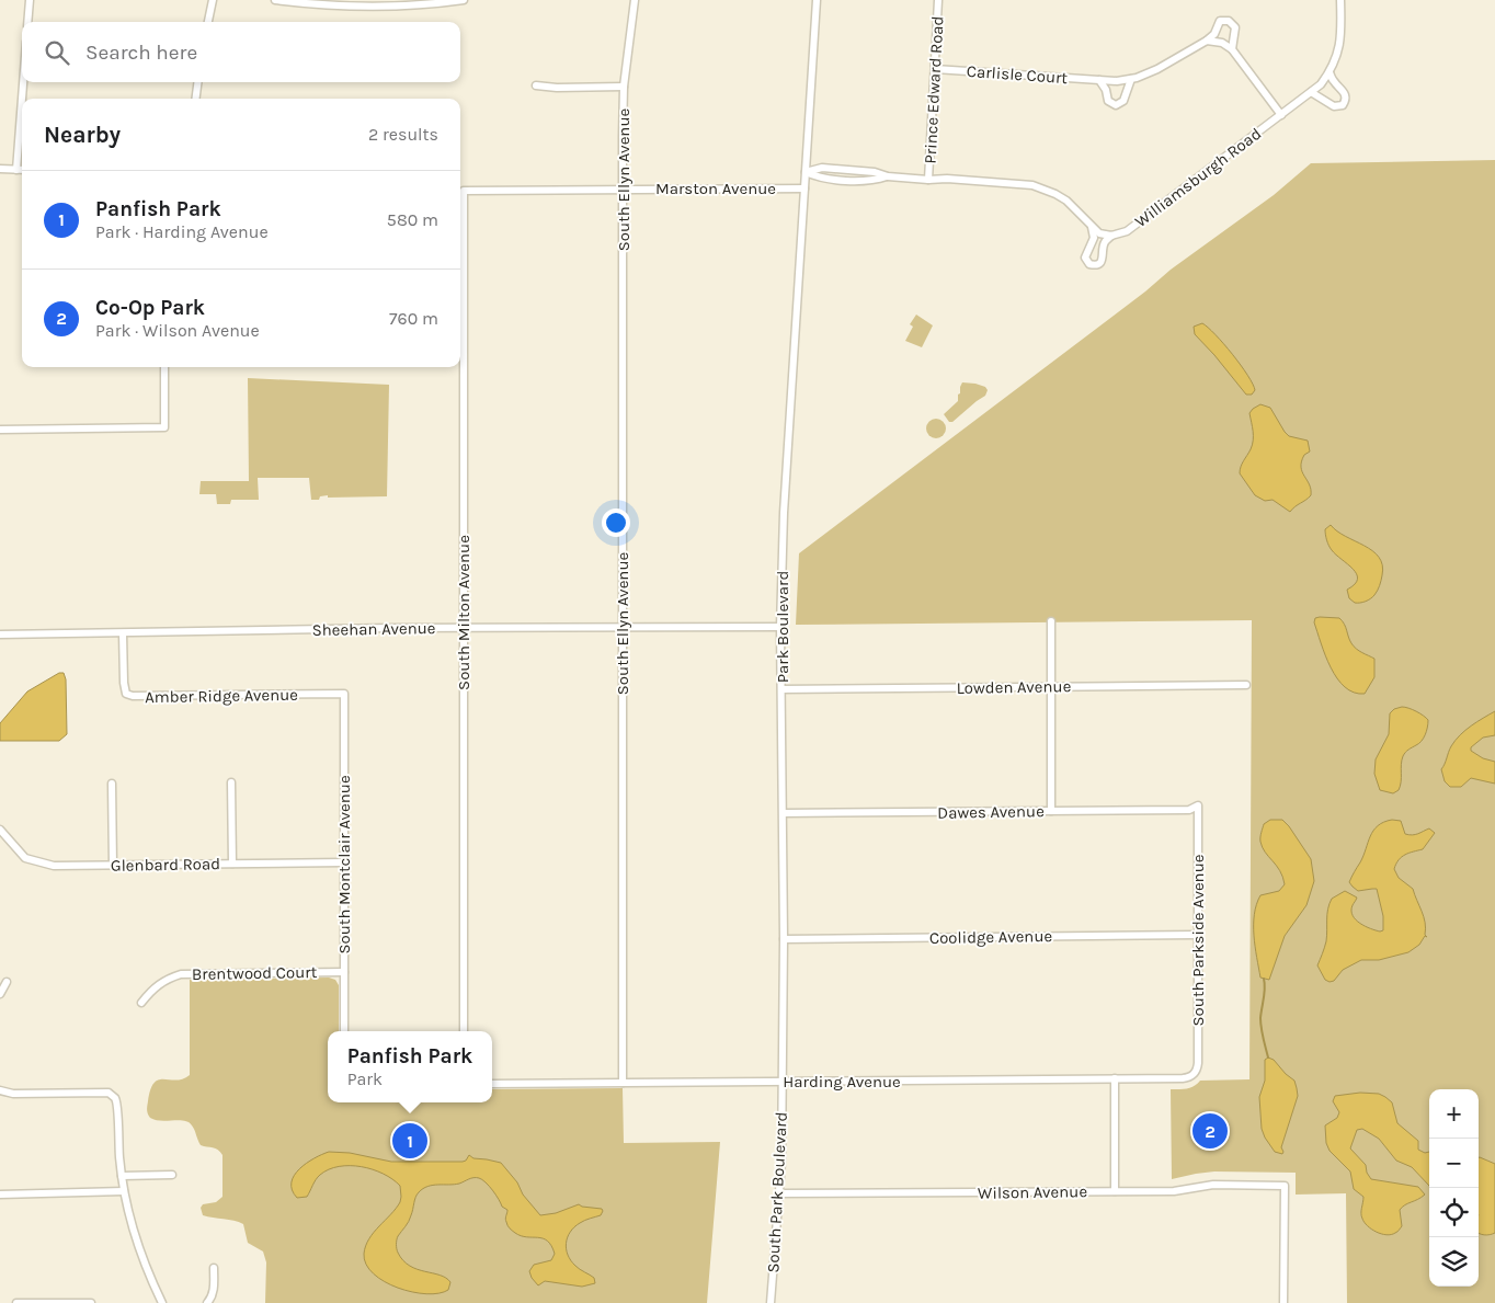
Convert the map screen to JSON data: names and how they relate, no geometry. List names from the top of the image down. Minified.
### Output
{"streets":{"street":["Carlisle Court","Prince Edward Road","Williamsburgh Road","South Ellyn Avenue","Marston Avenue","South Milton Avenue","Park Boulevard","Sheehan Avenue","Lowden Avenue","Amber Ridge Avenue","Dawes Avenue","Glenbard Road","South Montclair Avenue","Coolidge Avenue","South Parkside Avenue","Brentwood Court","Harding Avenue","South Park Boulevard","Wilson Avenue"]},"crossings":[["Carlisle Court","Prince Edward Road"],["South Ellyn Avenue","Marston Avenue"],["South Ellyn Avenue","Sheehan Avenue"],["South Ellyn Avenue","Harding Avenue"],["Marston Avenue","South Milton Avenue"],["Marston Avenue","Park Boulevard"],["South Milton Avenue","Sheehan Avenue"],["Park Boulevard","Sheehan Avenue"],["Park Boulevard","Lowden Avenue"],["Park Boulevard","Dawes Avenue"],["Park Boulevard","Coolidge Avenue"],["Park Boulevard","Harding Avenue"],["Park Boulevard","South Park Boulevard"],["Sheehan Avenue","Amber Ridge Avenue"],["Amber Ridge Avenue","South Montclair Avenue"],["Dawes Avenue","South Parkside Avenue"],["Glenbard Road","South Montclair Avenue"],["South Montclair Avenue","Brentwood Court"],["Coolidge Avenue","South Parkside Avenue"],["South Parkside Avenue","Harding Avenue"],["Harding Avenue","South Park Boulevard"],["South Park Boulevard","Wilson Avenue"]],"page":{"search":"Search here","heading":["Nearby","2 results"],"list":[{"mark":"1","name":"Panfish Park","note":"Park · Harding Avenue","value":"580 m"},{"mark":"2","name":"Co-Op Park","note":"Park · Wilson Avenue","value":"760 m"}],"popup":["Panfish Park","Park"],"map_buttons":["+","−"],"pins":["2","1"]}}
